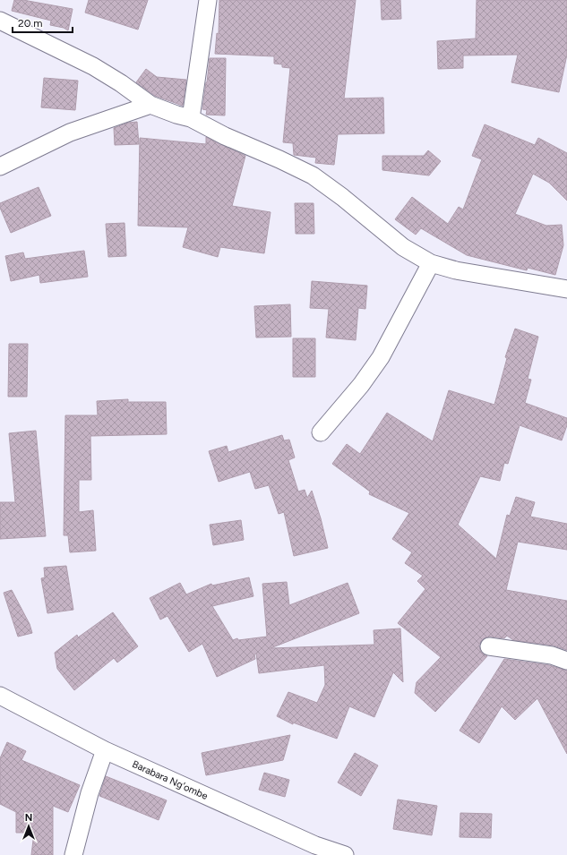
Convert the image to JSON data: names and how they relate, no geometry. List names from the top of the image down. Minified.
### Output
{"streets":{"street":["Barabara Ng'ombe"]},"scale_bar":"20 m","north":"top"}
